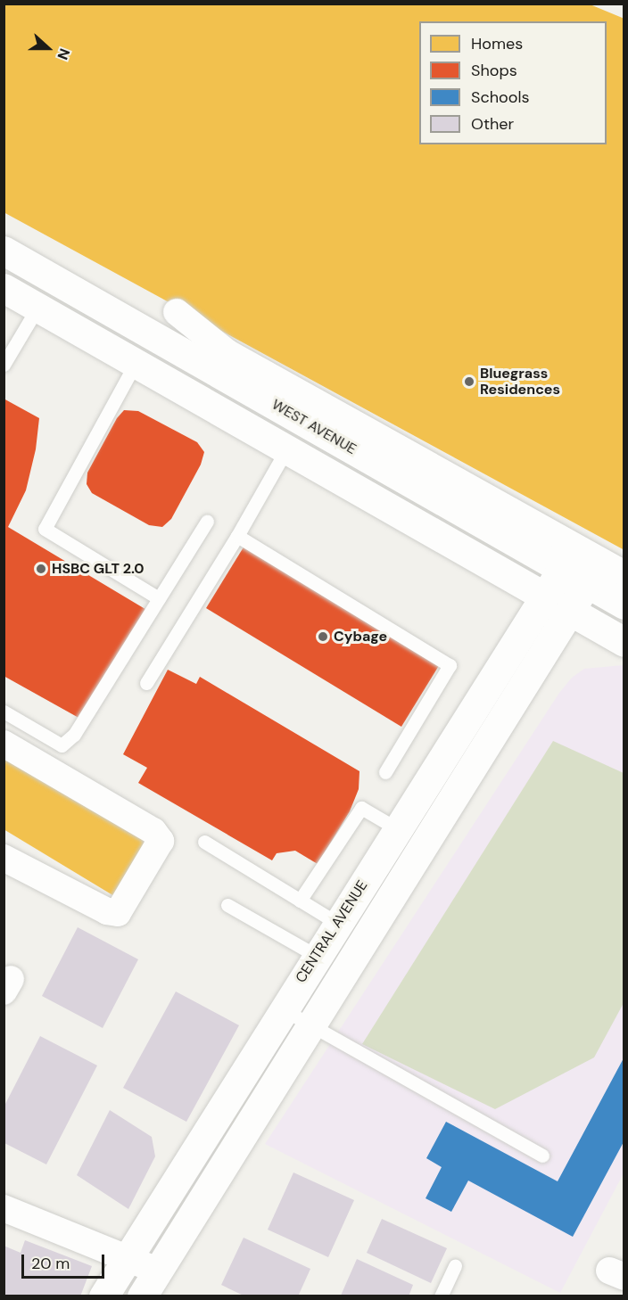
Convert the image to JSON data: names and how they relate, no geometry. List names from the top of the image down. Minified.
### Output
{"streets":{"street":["WEST AVENUE","CENTRAL AVENUE"]},"crossings":[["WEST AVENUE","CENTRAL AVENUE"]],"places":["Bluegrass Residences","HSBC GLT 2.0","Cybage"],"legend":["Homes","Shops","Schools","Other"],"scale_bar":"20 m","north":"right"}
